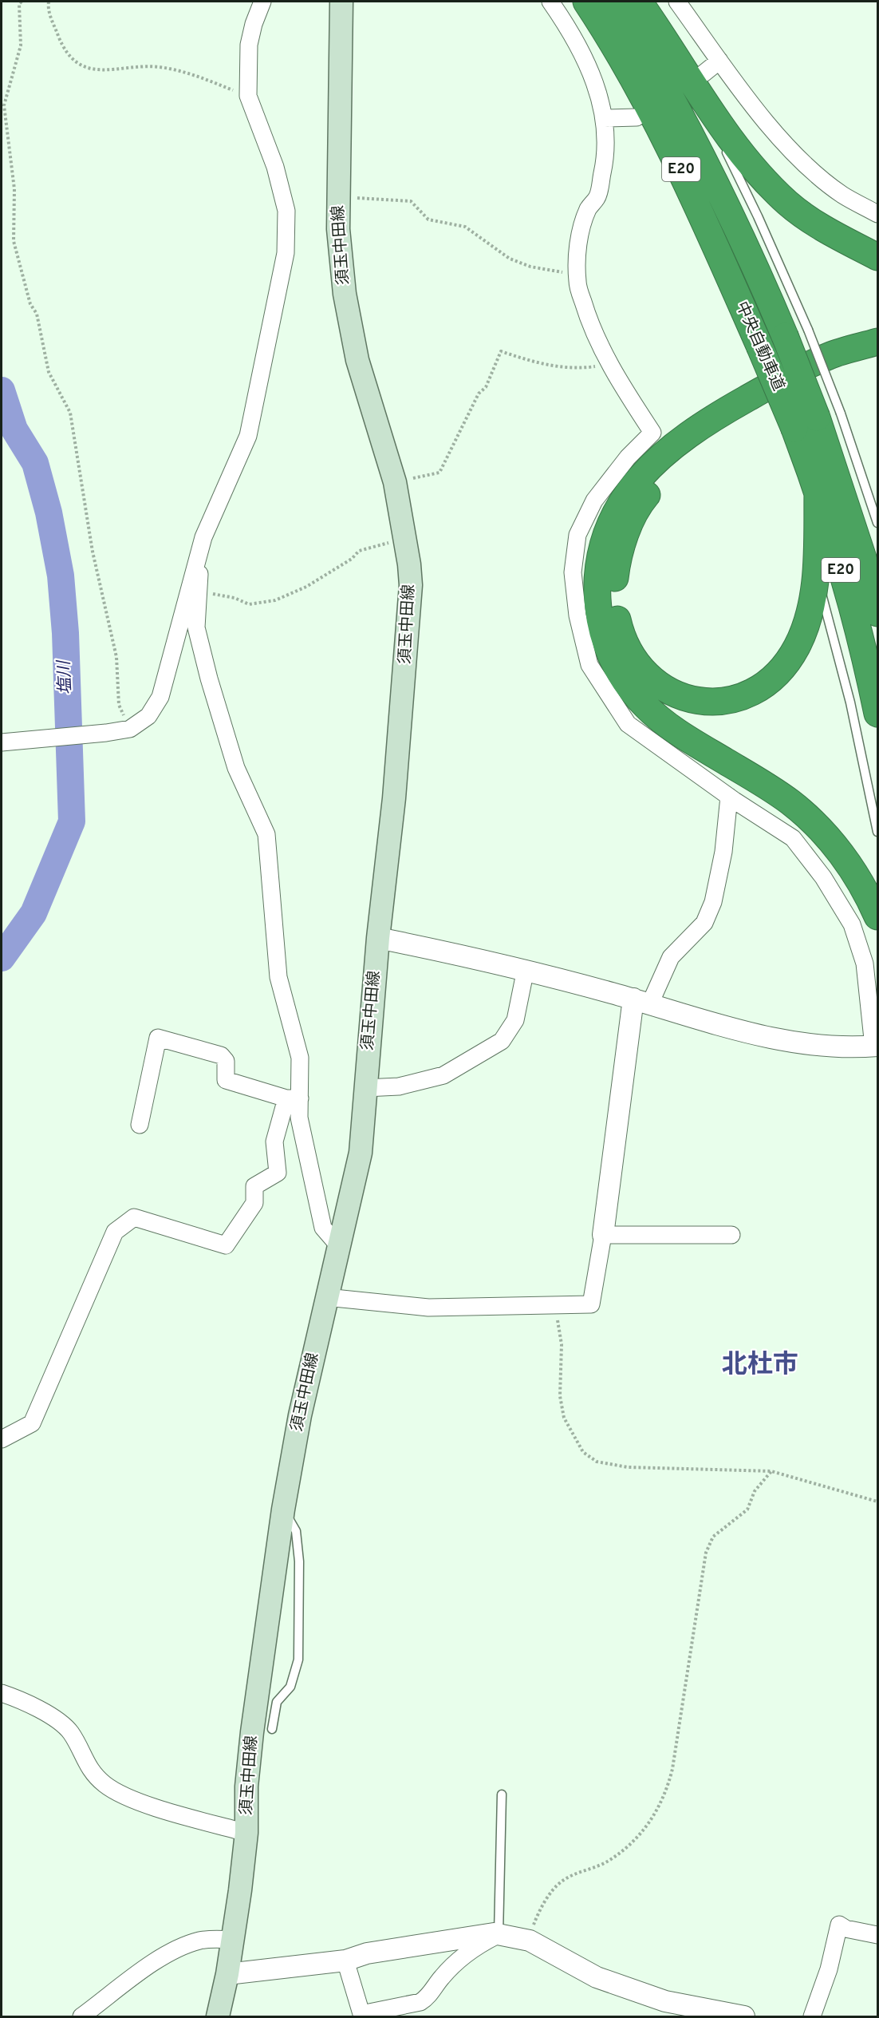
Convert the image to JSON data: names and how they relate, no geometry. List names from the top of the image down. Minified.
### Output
{"streets":{"highway":["E20","中央自動車道"],"main road":["須玉中田線"]},"districts":["北杜市"],"water":["塩川"]}
